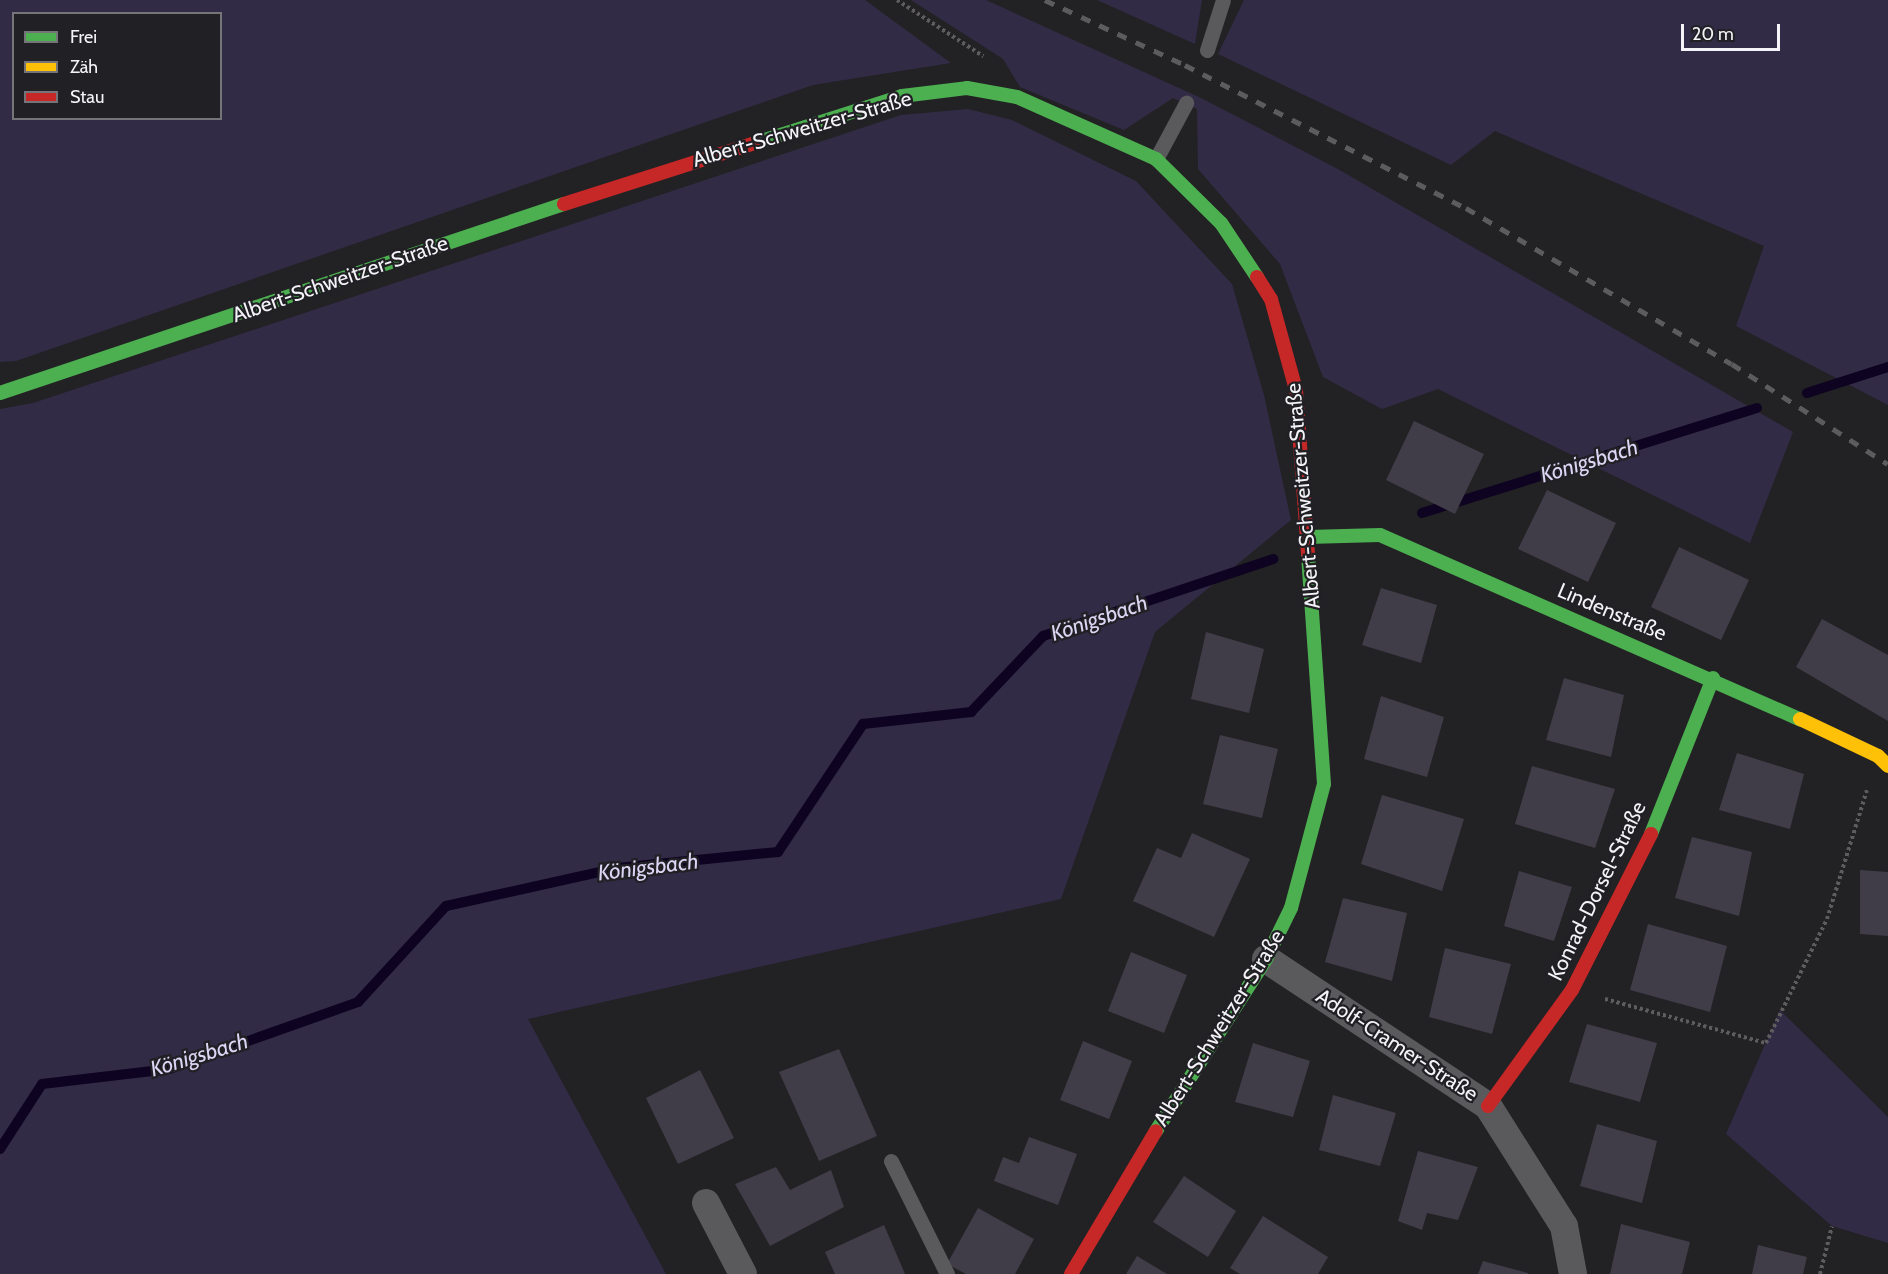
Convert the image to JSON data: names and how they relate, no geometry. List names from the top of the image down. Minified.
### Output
{"streets":{"street":["Albert-Schweitzer-Straße","Lindenstraße","Konrad-Dorsel-Straße","Adolf-Cramer-Straße"]},"crossings":[["Albert-Schweitzer-Straße","Lindenstraße"],["Albert-Schweitzer-Straße","Adolf-Cramer-Straße"],["Lindenstraße","Konrad-Dorsel-Straße"],["Konrad-Dorsel-Straße","Adolf-Cramer-Straße"]],"water":["Königsbach"],"legend":["Frei","Zäh","Stau"],"scale_bar":"20 m"}
